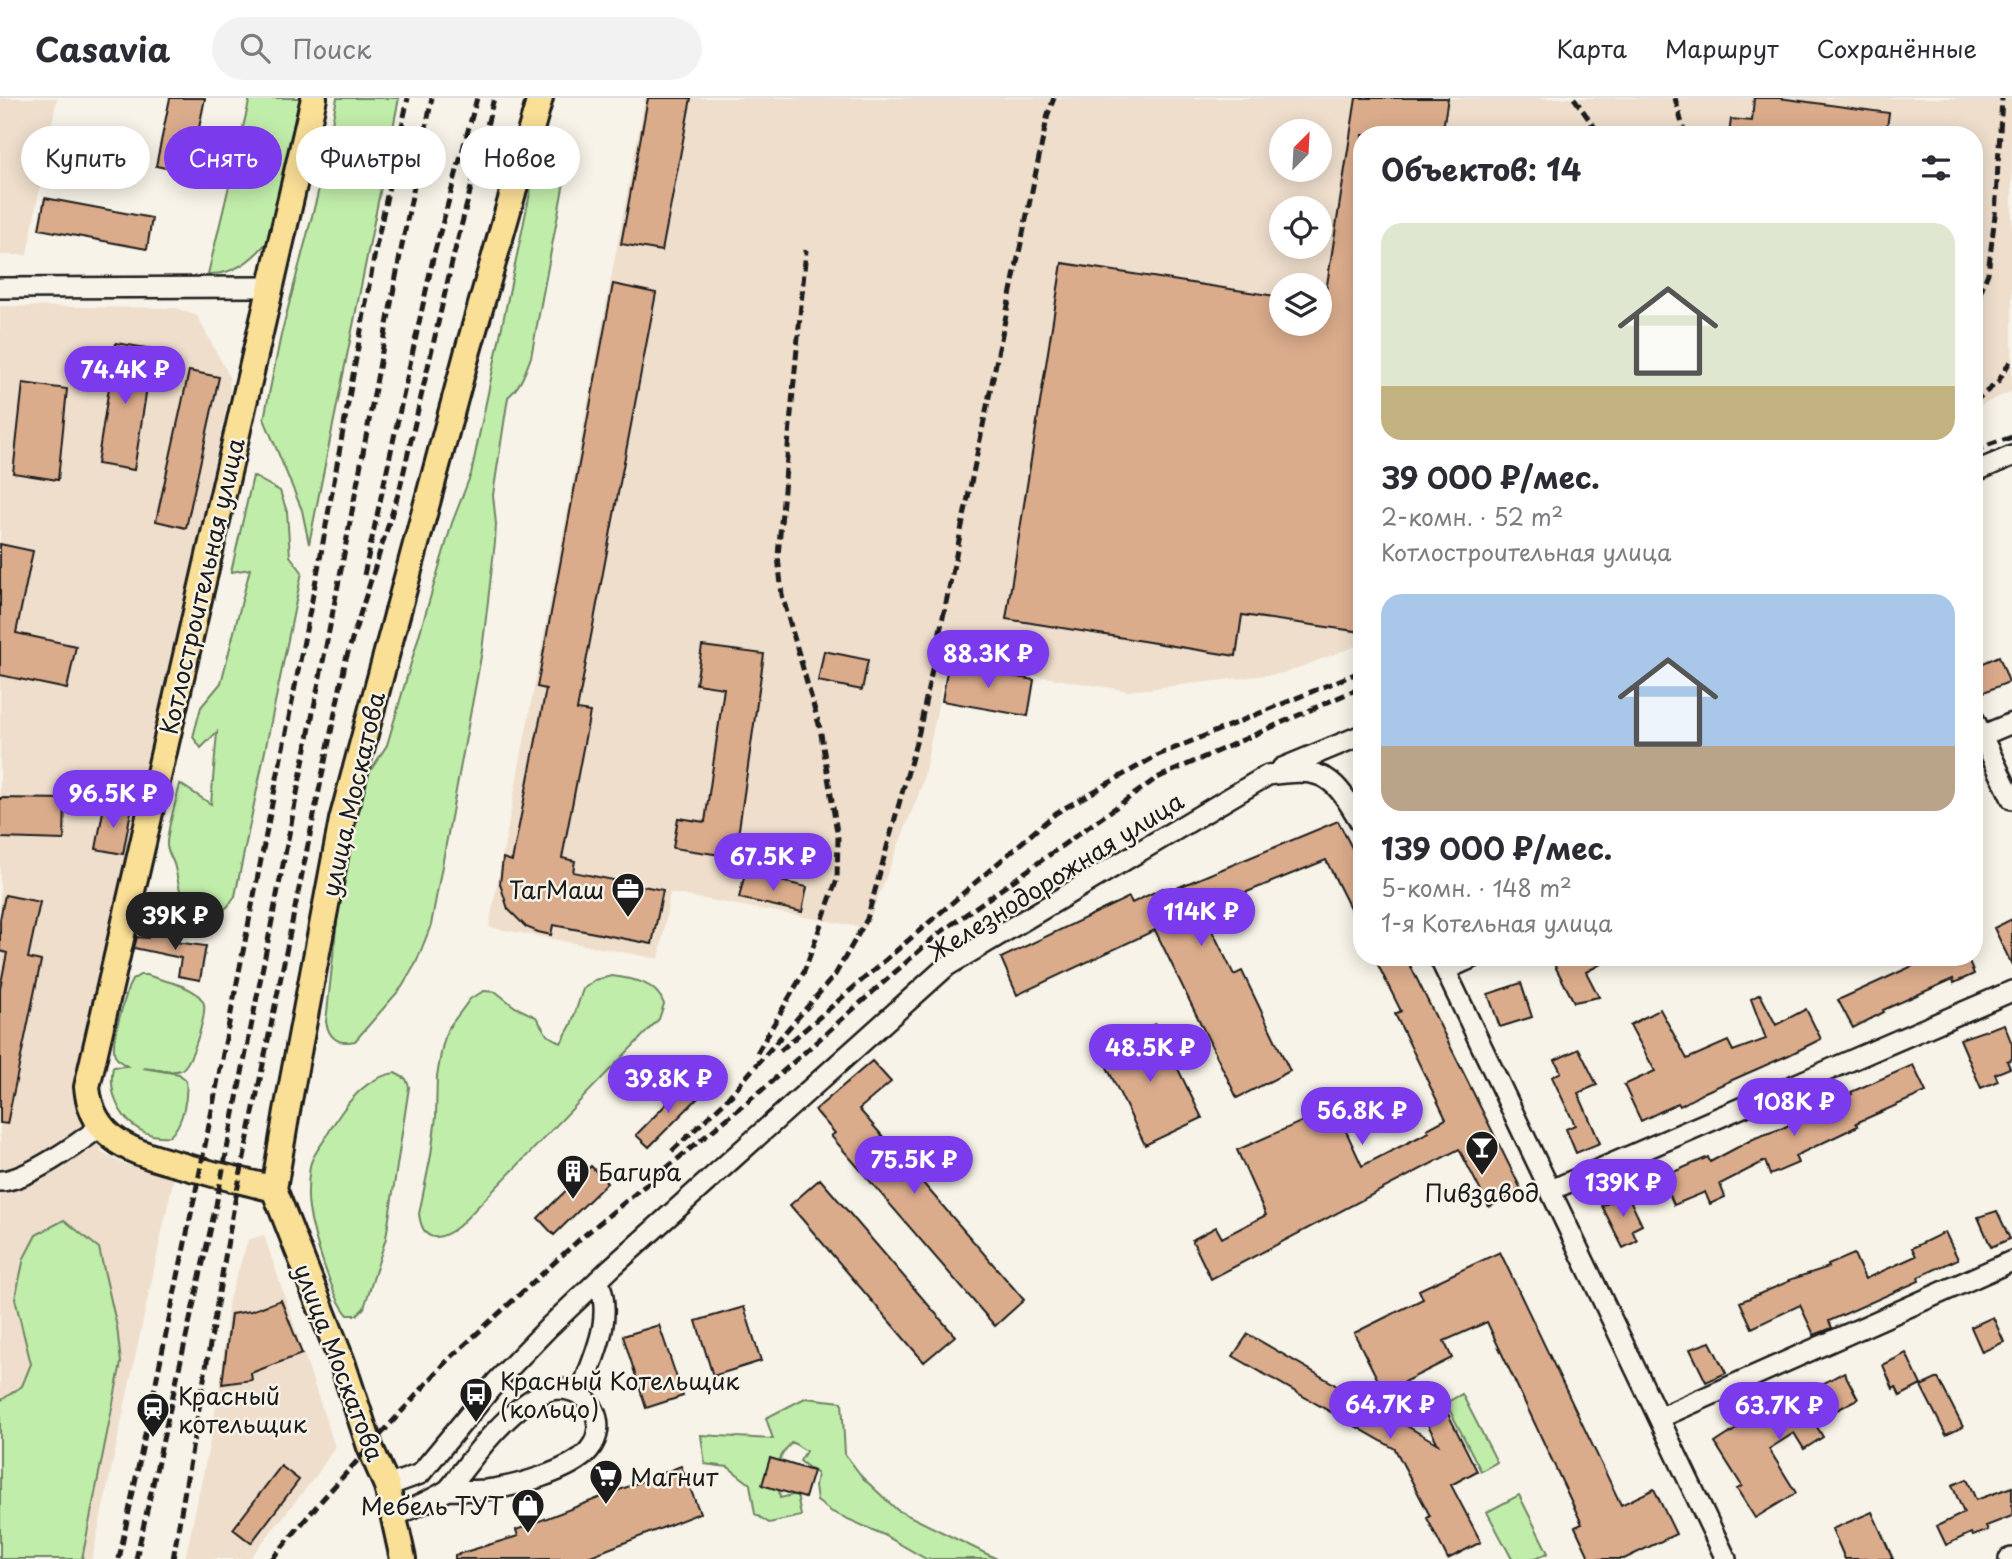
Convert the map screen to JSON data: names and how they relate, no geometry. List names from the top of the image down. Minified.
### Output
{"streets":{"main road":["Котлостроительная улица","улица Москатова"],"street":["Железнодорожная улица"]},"crossings":[["улица Москатова","Железнодорожная улица"]],"places":{"office":["ТагМаш"],"bar":["Пивзавод"],"building":["Багира"],"bus stop":["Красный Котельщик (кольцо)"],"station":["Красный котельщик"],"supermarket":["Магнит"],"shop":["Мебель ТУТ"]},"north":"top right","page":{"header":"Casavia","search":"Поиск","nav":["Карта","Маршрут","Сохранённые"],"chip":["Купить","Снять","Фильтры","Новое"],"heading":"Объектов: 14","list":[{"name":"39 000 ₽/мес.","note":"2-комн. · 52 m² · Котлостроительная улица"},{"name":"139 000 ₽/мес.","note":"5-комн. · 148 m² · 1-я Котельная улица"}],"price":["74.4K ₽","88.3K ₽","96.5K ₽","67.5K ₽","114K ₽","39K ₽","48.5K ₽","39.8K ₽","108K ₽","56.8K ₽","75.5K ₽","139K ₽","64.7K ₽","63.7K ₽"]}}
